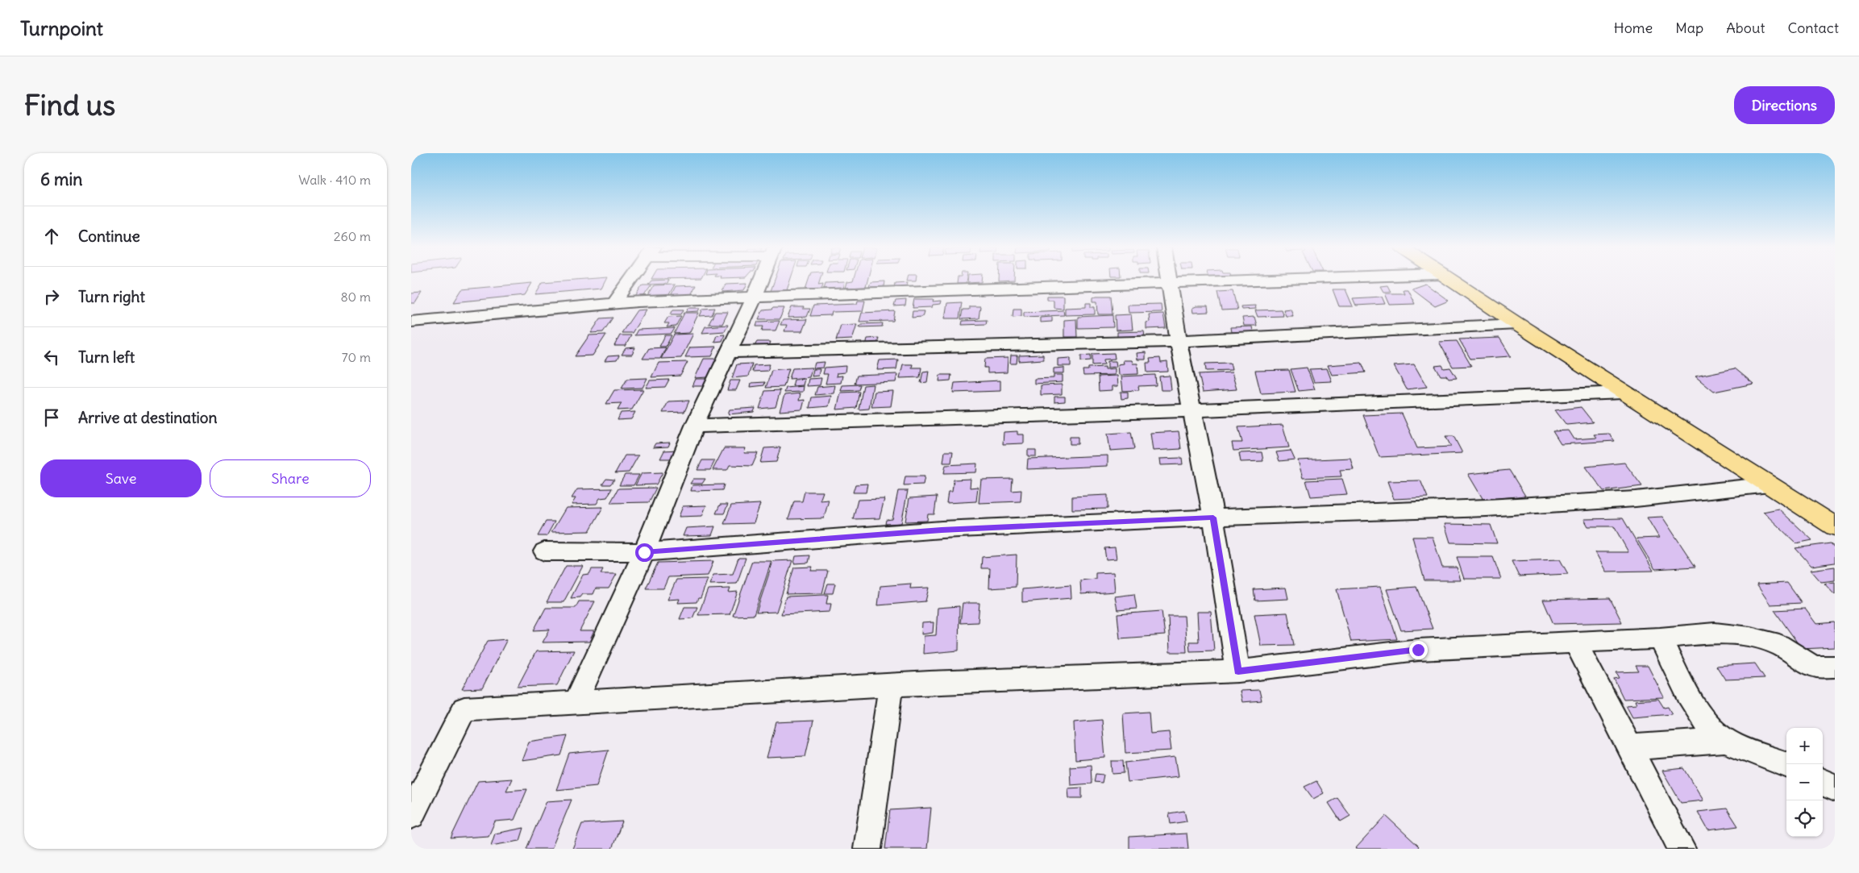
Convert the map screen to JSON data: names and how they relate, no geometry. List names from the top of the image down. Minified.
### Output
{"page":{"header":"Turnpoint","nav":["Home","Map","About","Contact"],"buttons":["Directions",["Save","Share"]],"title":"Find us","heading":["6 min","Walk · 410 m"],"list":[["Continue","260 m"],["Turn right","80 m"],["Turn left","70 m"],"Arrive at destination"],"map_buttons":["+","−"]}}
